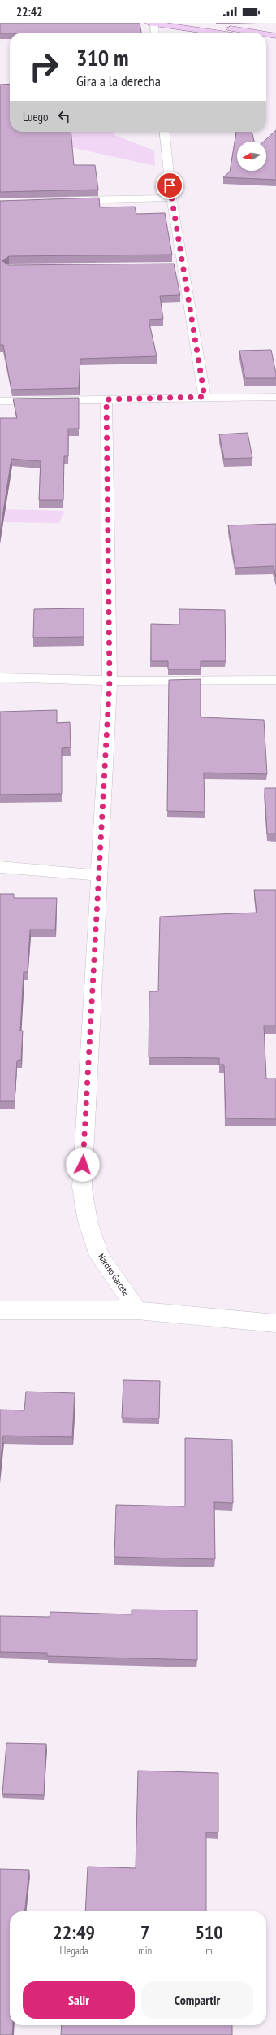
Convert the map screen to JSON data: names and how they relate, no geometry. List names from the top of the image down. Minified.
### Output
{"streets":{"street":["Narciso Garcete"]},"north":"left","page":{"status":"22:42","turn":["310 m","Gira a la derecha"],"then":"Luego","eta":["22:49","Llegada","7","min","510","m"],"buttons":["Salir","Compartir"]}}
